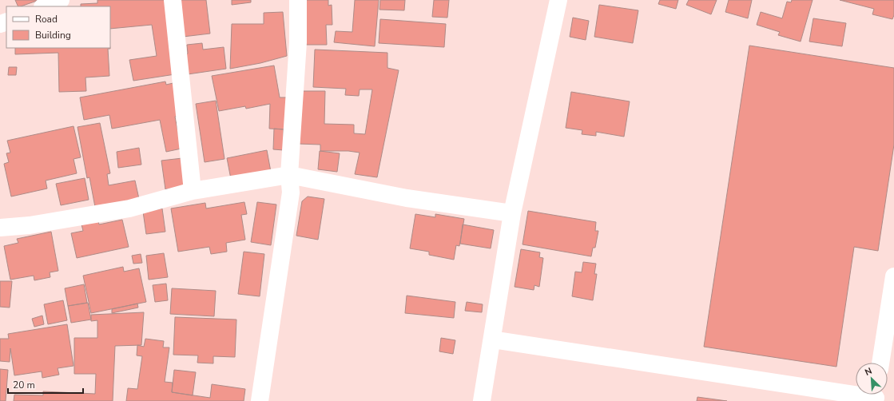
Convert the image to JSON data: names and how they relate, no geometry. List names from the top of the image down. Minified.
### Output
{"legend":["Road","Building"],"scale_bar":"20 m","north":"top left"}
